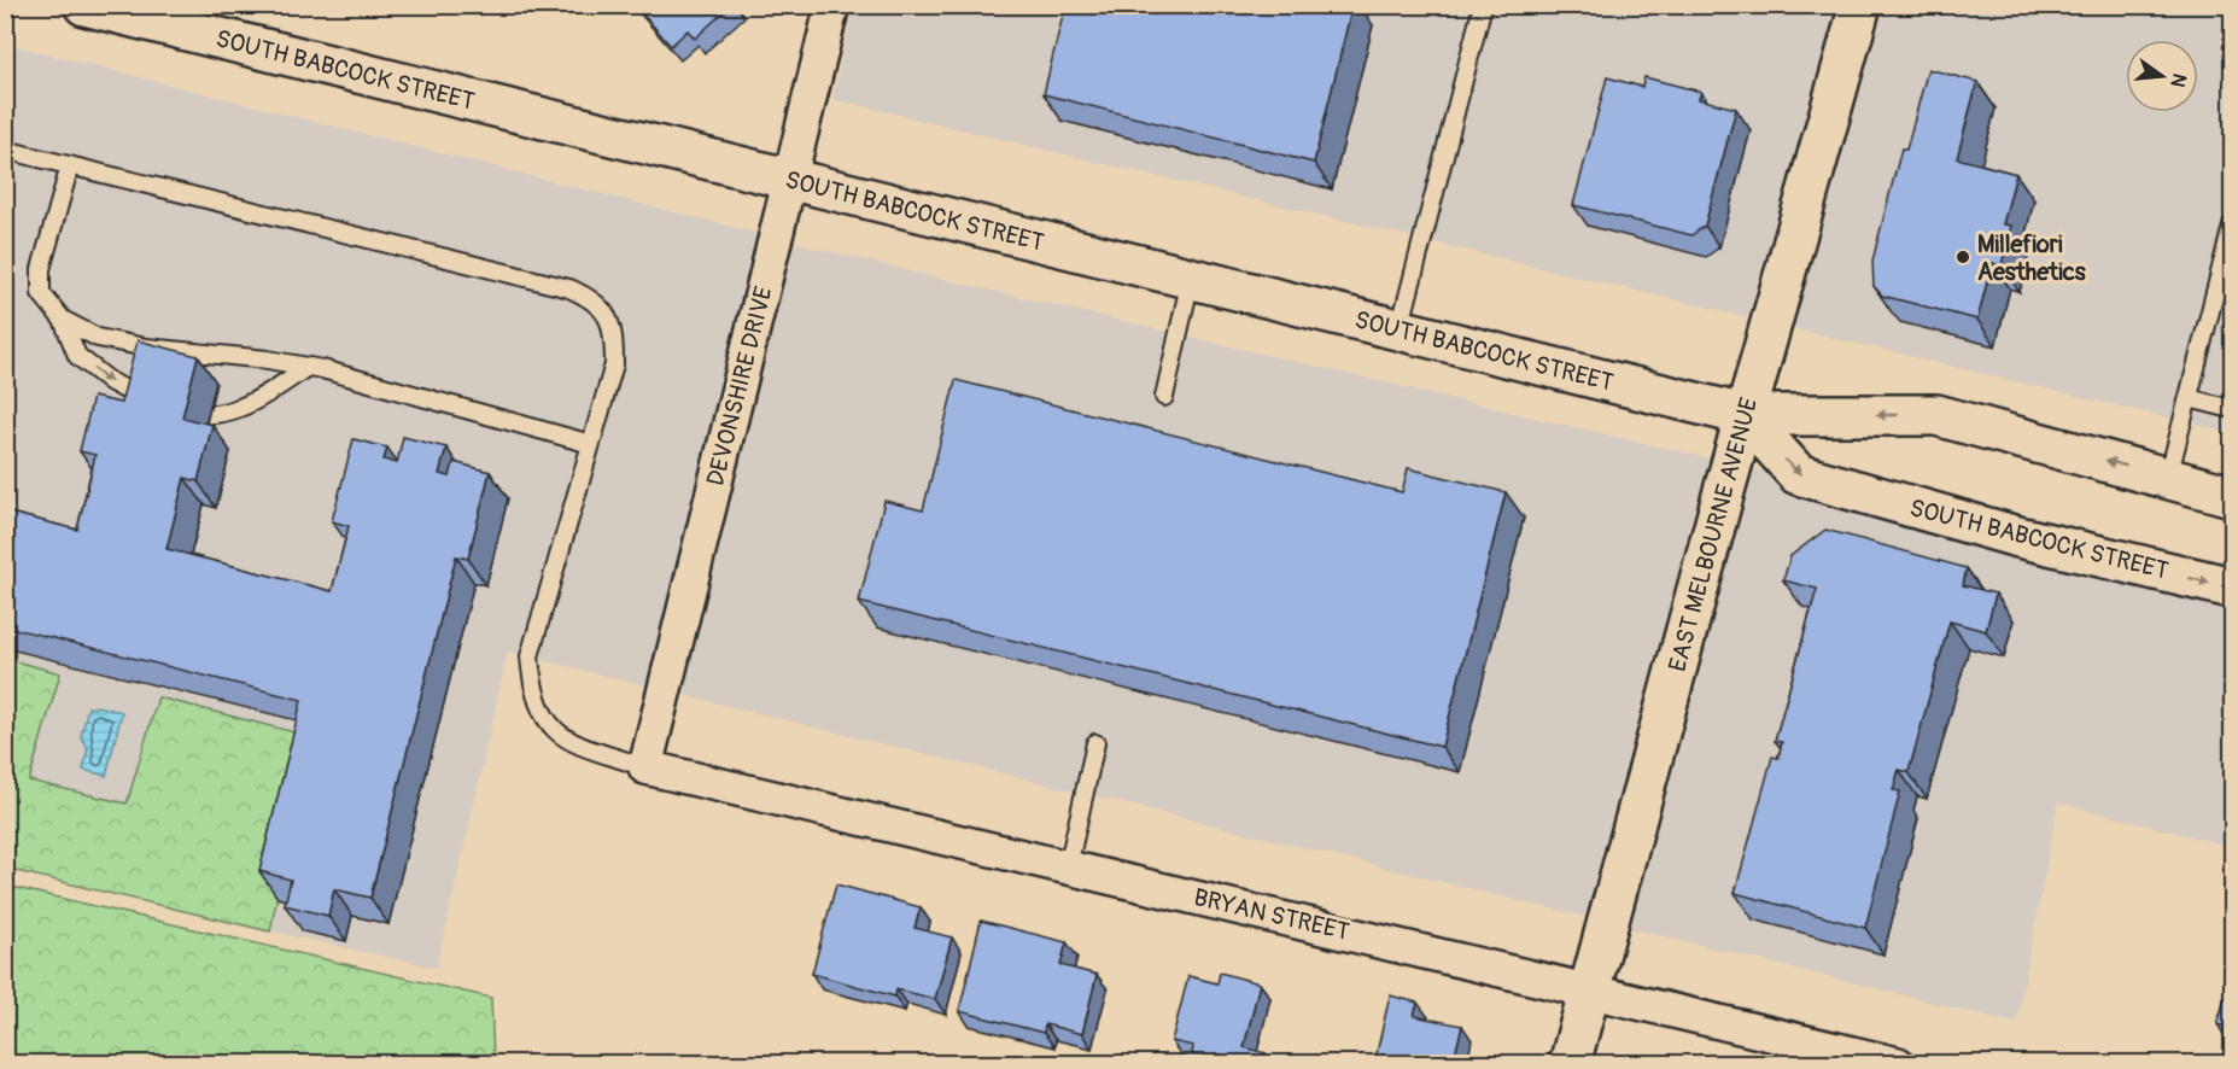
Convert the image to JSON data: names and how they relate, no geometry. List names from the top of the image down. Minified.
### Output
{"streets":{"main road":["SOUTH BABCOCK STREET","EAST MELBOURNE AVENUE"],"street":["DEVONSHIRE DRIVE","BRYAN STREET"]},"crossings":[["SOUTH BABCOCK STREET","DEVONSHIRE DRIVE"],["SOUTH BABCOCK STREET","EAST MELBOURNE AVENUE"],["DEVONSHIRE DRIVE","BRYAN STREET"],["EAST MELBOURNE AVENUE","BRYAN STREET"]],"places":["Millefiori Aesthetics"],"north":"right"}
